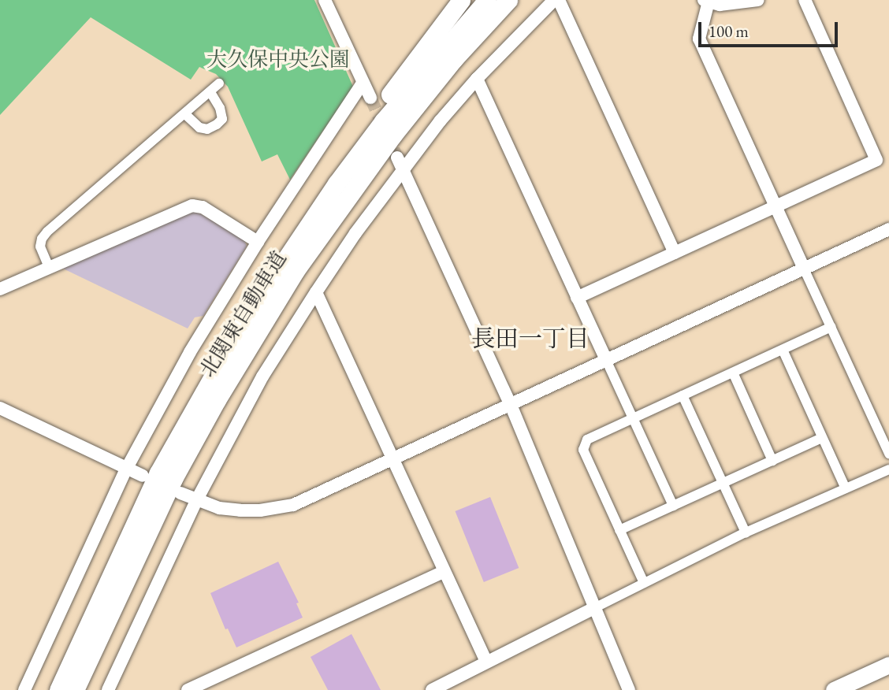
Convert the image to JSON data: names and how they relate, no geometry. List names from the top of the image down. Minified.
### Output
{"streets":{"highway":["北関東自動車道"]},"districts":["長田一丁目"],"parks":["大久保中央公園"],"scale_bar":"100 m"}
